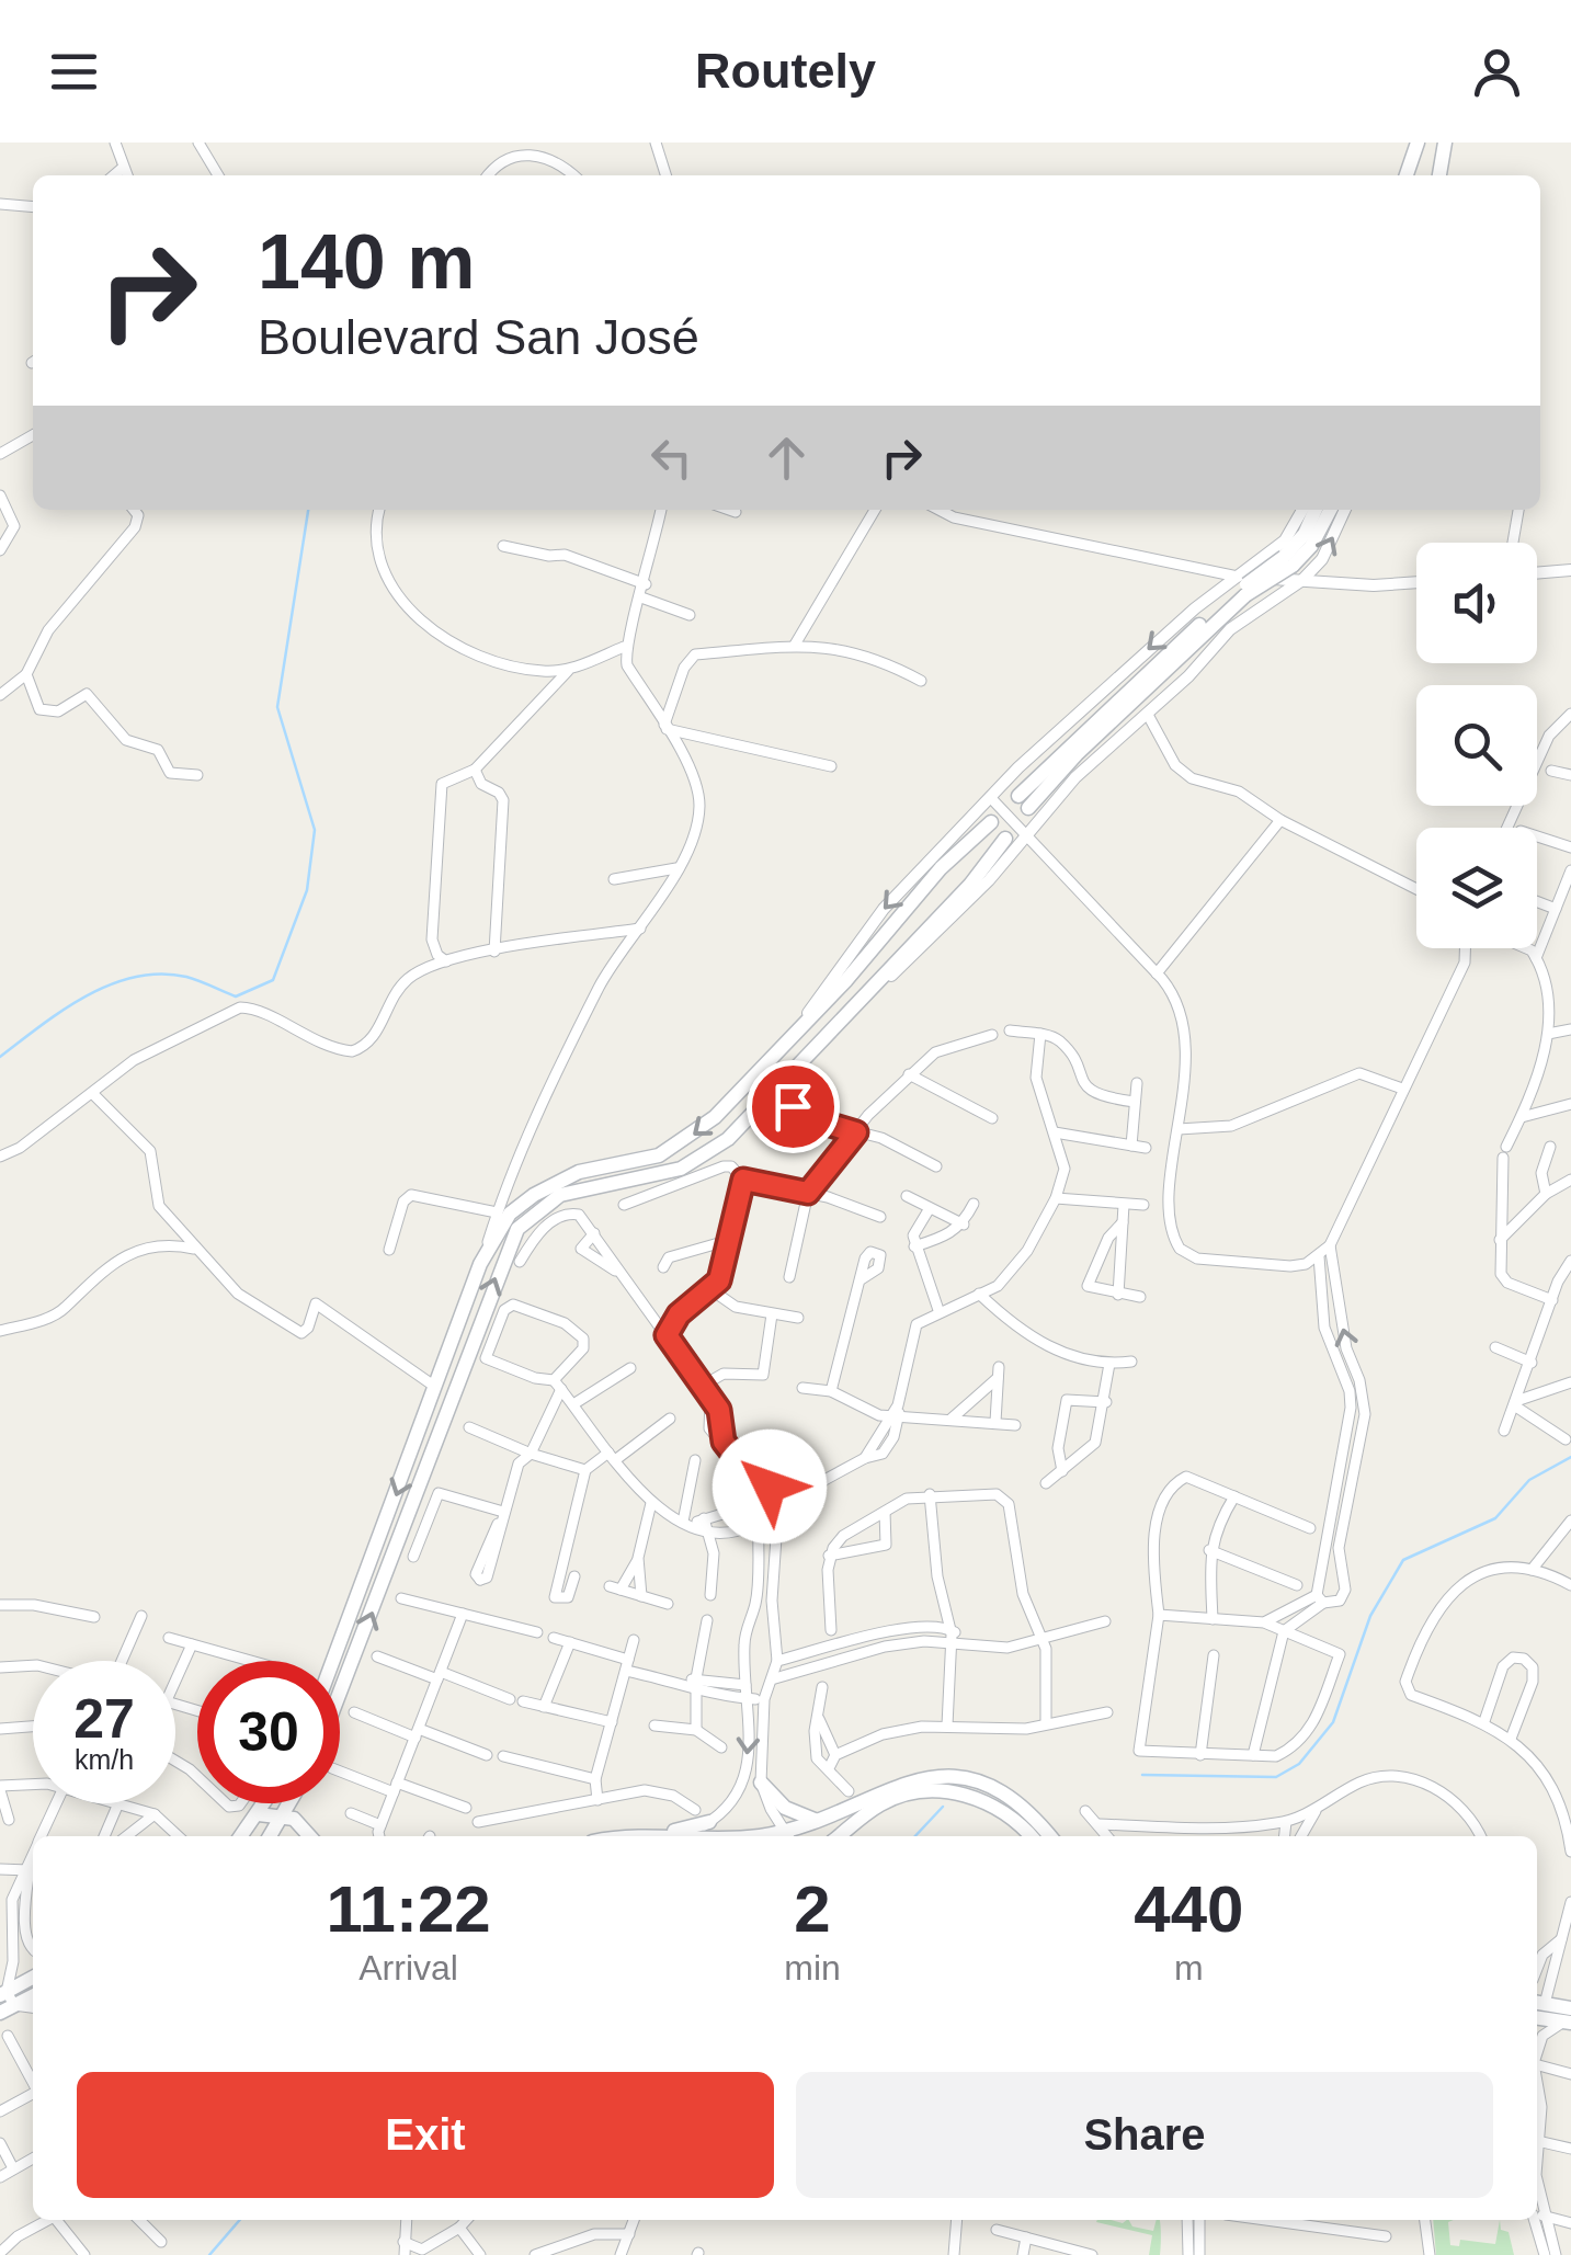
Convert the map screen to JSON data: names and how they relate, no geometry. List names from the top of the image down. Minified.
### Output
{"page":{"header":"Routely","turn":["140 m","Boulevard San José"],"speed":"27 km/h","limit":"30","eta":["11:22","Arrival","2","min","440","m"],"buttons":["Exit","Share"]}}
